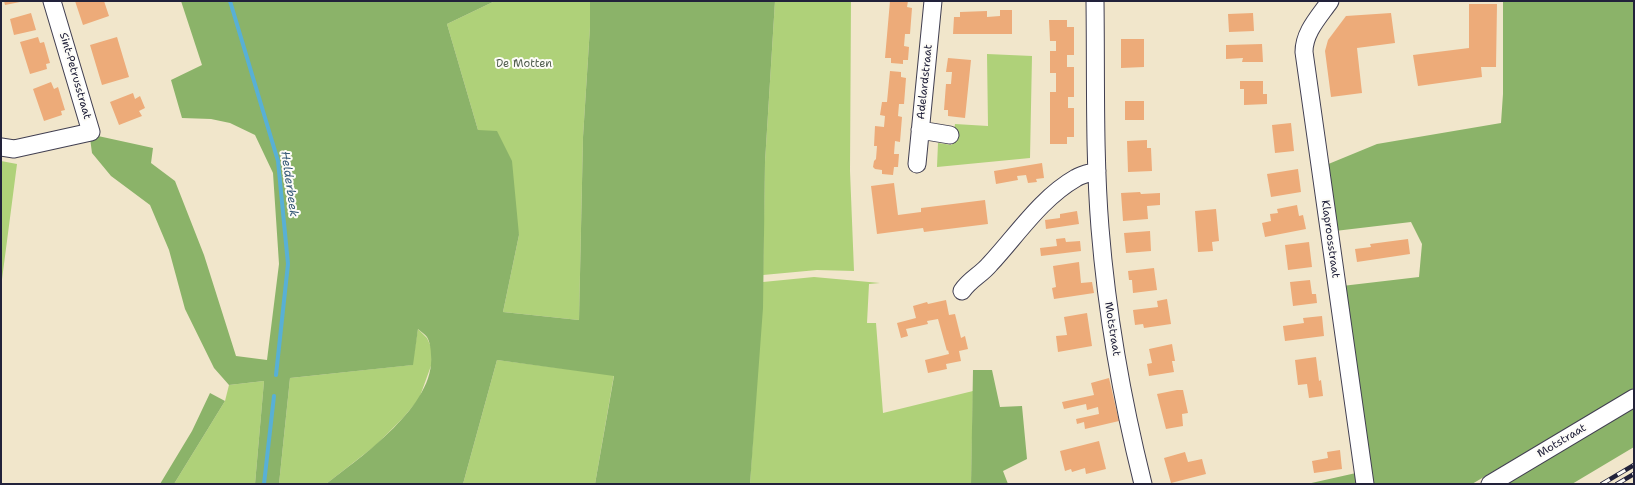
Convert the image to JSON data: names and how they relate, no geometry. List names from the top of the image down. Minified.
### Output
{"streets":{"street":["Sint-Petrusstraat","Adelardstraat","Klaproosstraat","Motstraat"]},"water":["Helderbeek"],"parks":["De Motten"]}
